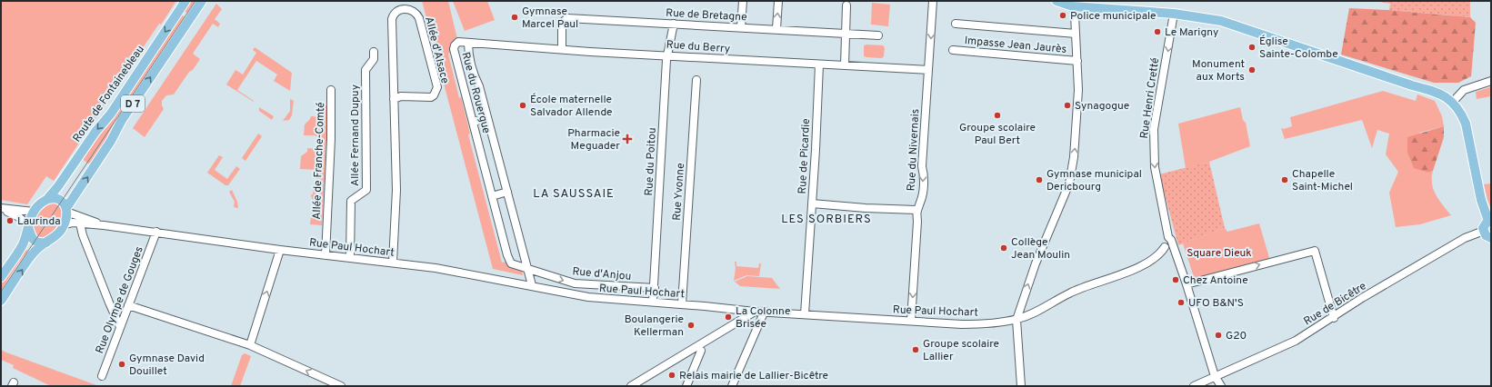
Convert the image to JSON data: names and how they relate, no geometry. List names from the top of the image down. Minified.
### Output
{"streets":{"main road":["Route de Fontainebleau","D 7"],"street":["Rue de Bretagne","Impasse Jean Jaurès","Rue du Berry","Allée d'Alsace","Rue du Rouergue","Rue Henri Cretté","Allée Fernand Dupuy","Rue du Nivernais","Rue de Picardie","Allée de Franche-Comté","Rue du Poitou","Rue Yvonne","Rue Paul Hochart","Rue d'Anjou","Rue Olympe de Gouges","Rue de Bicêtre"]},"crossings":[["Rue de Bretagne","Rue du Berry"],["Rue de Bretagne","Rue du Poitou"],["Rue du Berry","Rue du Rouergue"],["Rue du Berry","Rue du Nivernais"],["Rue du Berry","Rue de Picardie"],["Rue du Berry","Rue du Poitou"],["Allée d'Alsace","Rue Paul Hochart"],["Rue du Rouergue","Rue Paul Hochart"],["Rue du Rouergue","Rue d'Anjou"],["Route de Fontainebleau","D 7"],["Route de Fontainebleau","Rue Paul Hochart"],["Rue Henri Cretté","Rue de Bicêtre"],["D 7","Rue Paul Hochart"],["Allée Fernand Dupuy","Rue Paul Hochart"],["Rue du Nivernais","Rue Paul Hochart"],["Rue de Picardie","Rue Paul Hochart"],["Allée de Franche-Comté","Rue Paul Hochart"],["Rue du Poitou","Rue Paul Hochart"],["Rue du Poitou","Rue d'Anjou"],["Rue Yvonne","Rue Paul Hochart"],["Rue Paul Hochart","Rue Olympe de Gouges"]],"one_way":["Rue Henri Cretté","Rue du Nivernais","Rue d'Anjou"],"districts":["LA SAUSSAIE","LES SORBIERS"],"parks":["Square Dieuk"],"places":{"other":["Police municipale","Gymnase Marcel Paul","Le Marigny","Église Sainte-Colombe","Monument aux Morts","École maternelle Salvador Allende","Synagogue","Groupe scolaire Paul Bert","Gymnase municipal Dericbourg","Chapelle Saint-Michel","Laurinda","Collège Jean Moulin","Chez Antoine","UFO B&N'S","La Colonne Brisée","Boulangerie Kellerman","G20","Groupe scolaire Lallier","Gymnase David Douillet","Relais mairie de Lallier-Bicêtre"],"health":["Pharmacie Meguader"]}}
